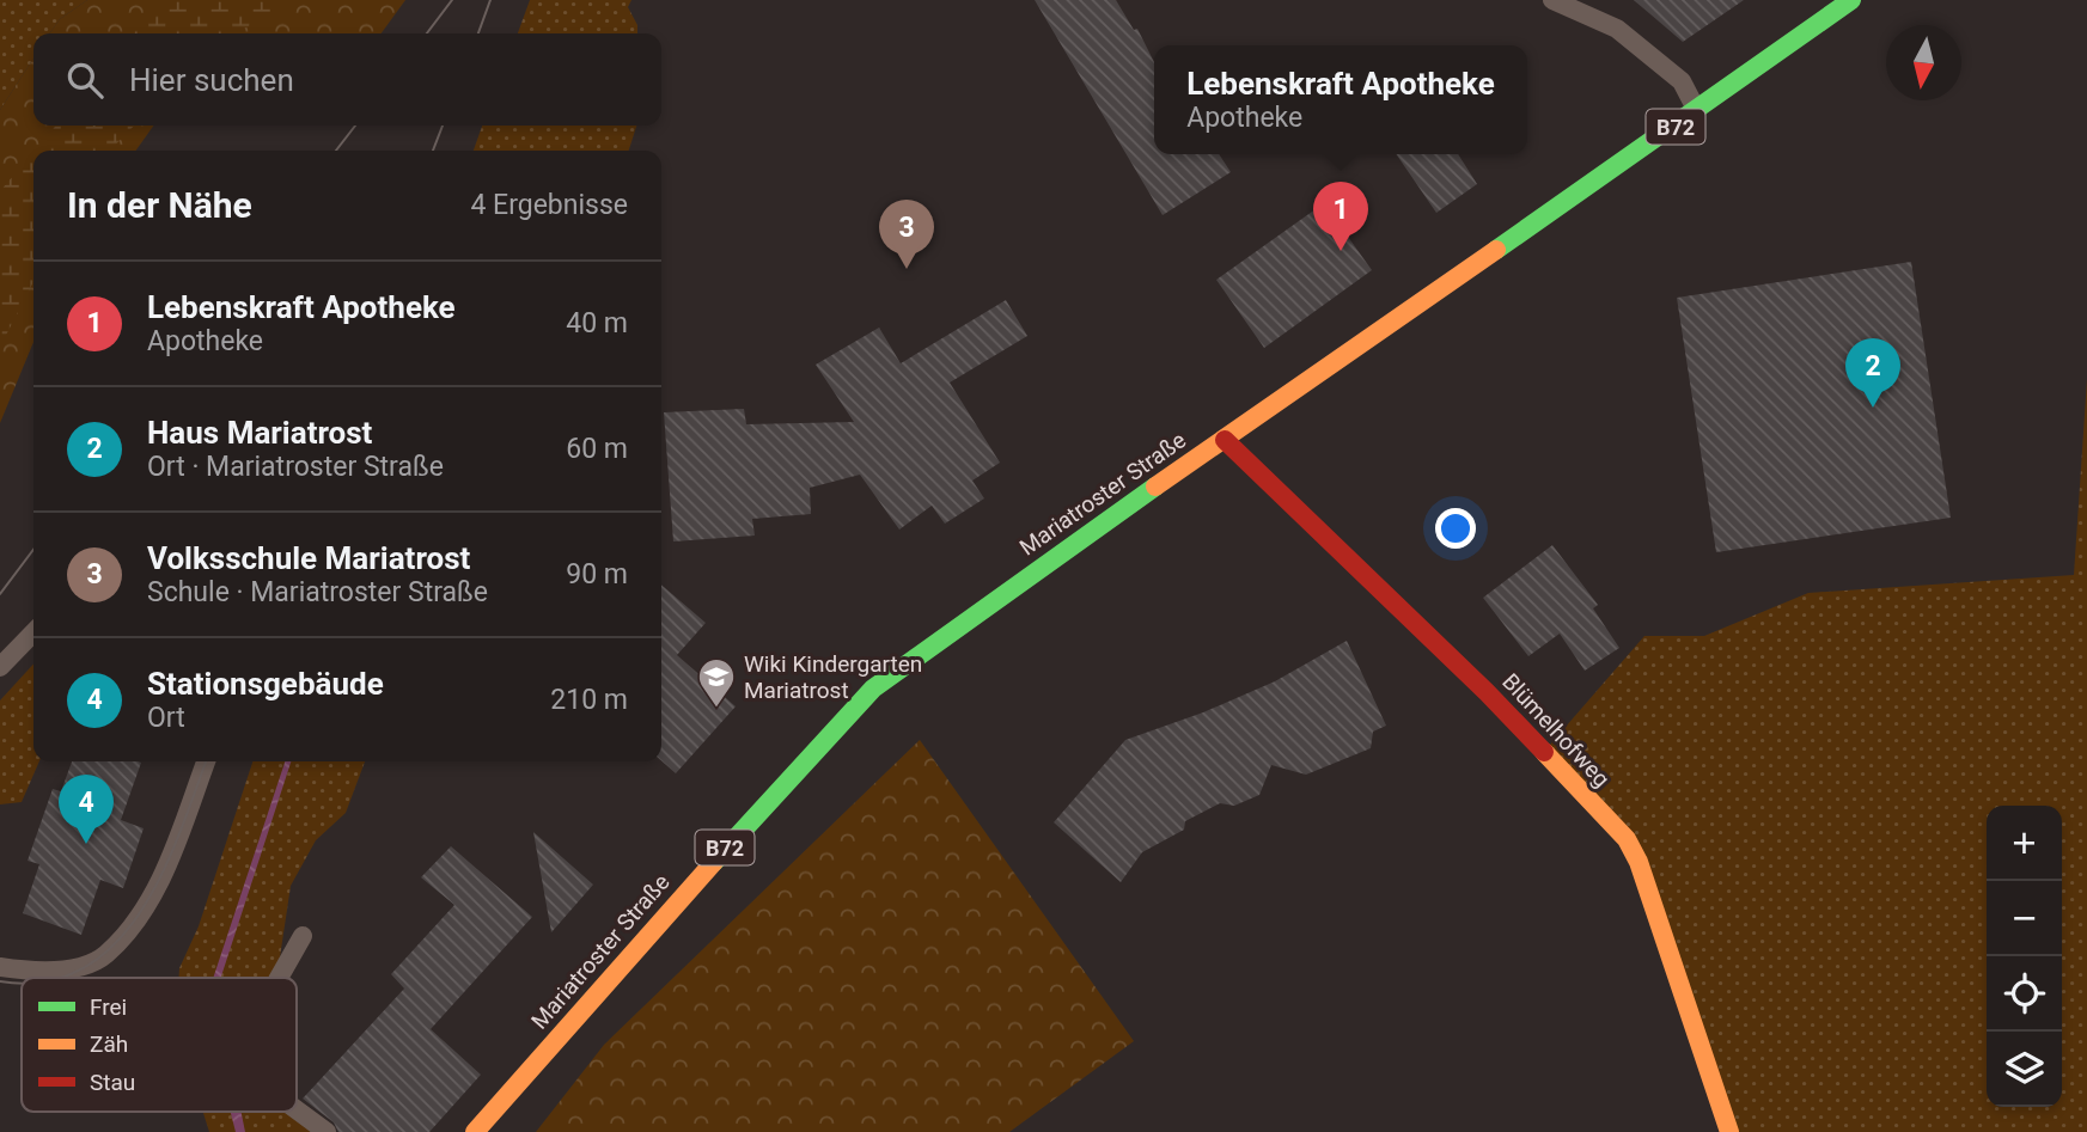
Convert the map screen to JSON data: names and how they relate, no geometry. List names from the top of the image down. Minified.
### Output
{"streets":{"main road":["B72","Mariatroster Straße","Blümelhofweg"]},"crossings":[["Mariatroster Straße","Blümelhofweg"]],"places":{"school or university":["Wiki Kindergarten Mariatrost"]},"legend":["Frei","Zäh","Stau"],"north":"bottom","page":{"search":"Hier suchen","popup":["Lebenskraft Apotheke","Apotheke"],"heading":["In der Nähe","4 Ergebnisse"],"pins":["1","3","2","4"],"list":[{"mark":"1","name":"Lebenskraft Apotheke","note":"Apotheke","value":"40 m"},{"mark":"2","name":"Haus Mariatrost","note":"Ort · Mariatroster Straße","value":"60 m"},{"mark":"3","name":"Volksschule Mariatrost","note":"Schule · Mariatroster Straße","value":"90 m"},{"mark":"4","name":"Stationsgebäude","note":"Ort","value":"210 m"}],"map_buttons":["+","−"]}}
